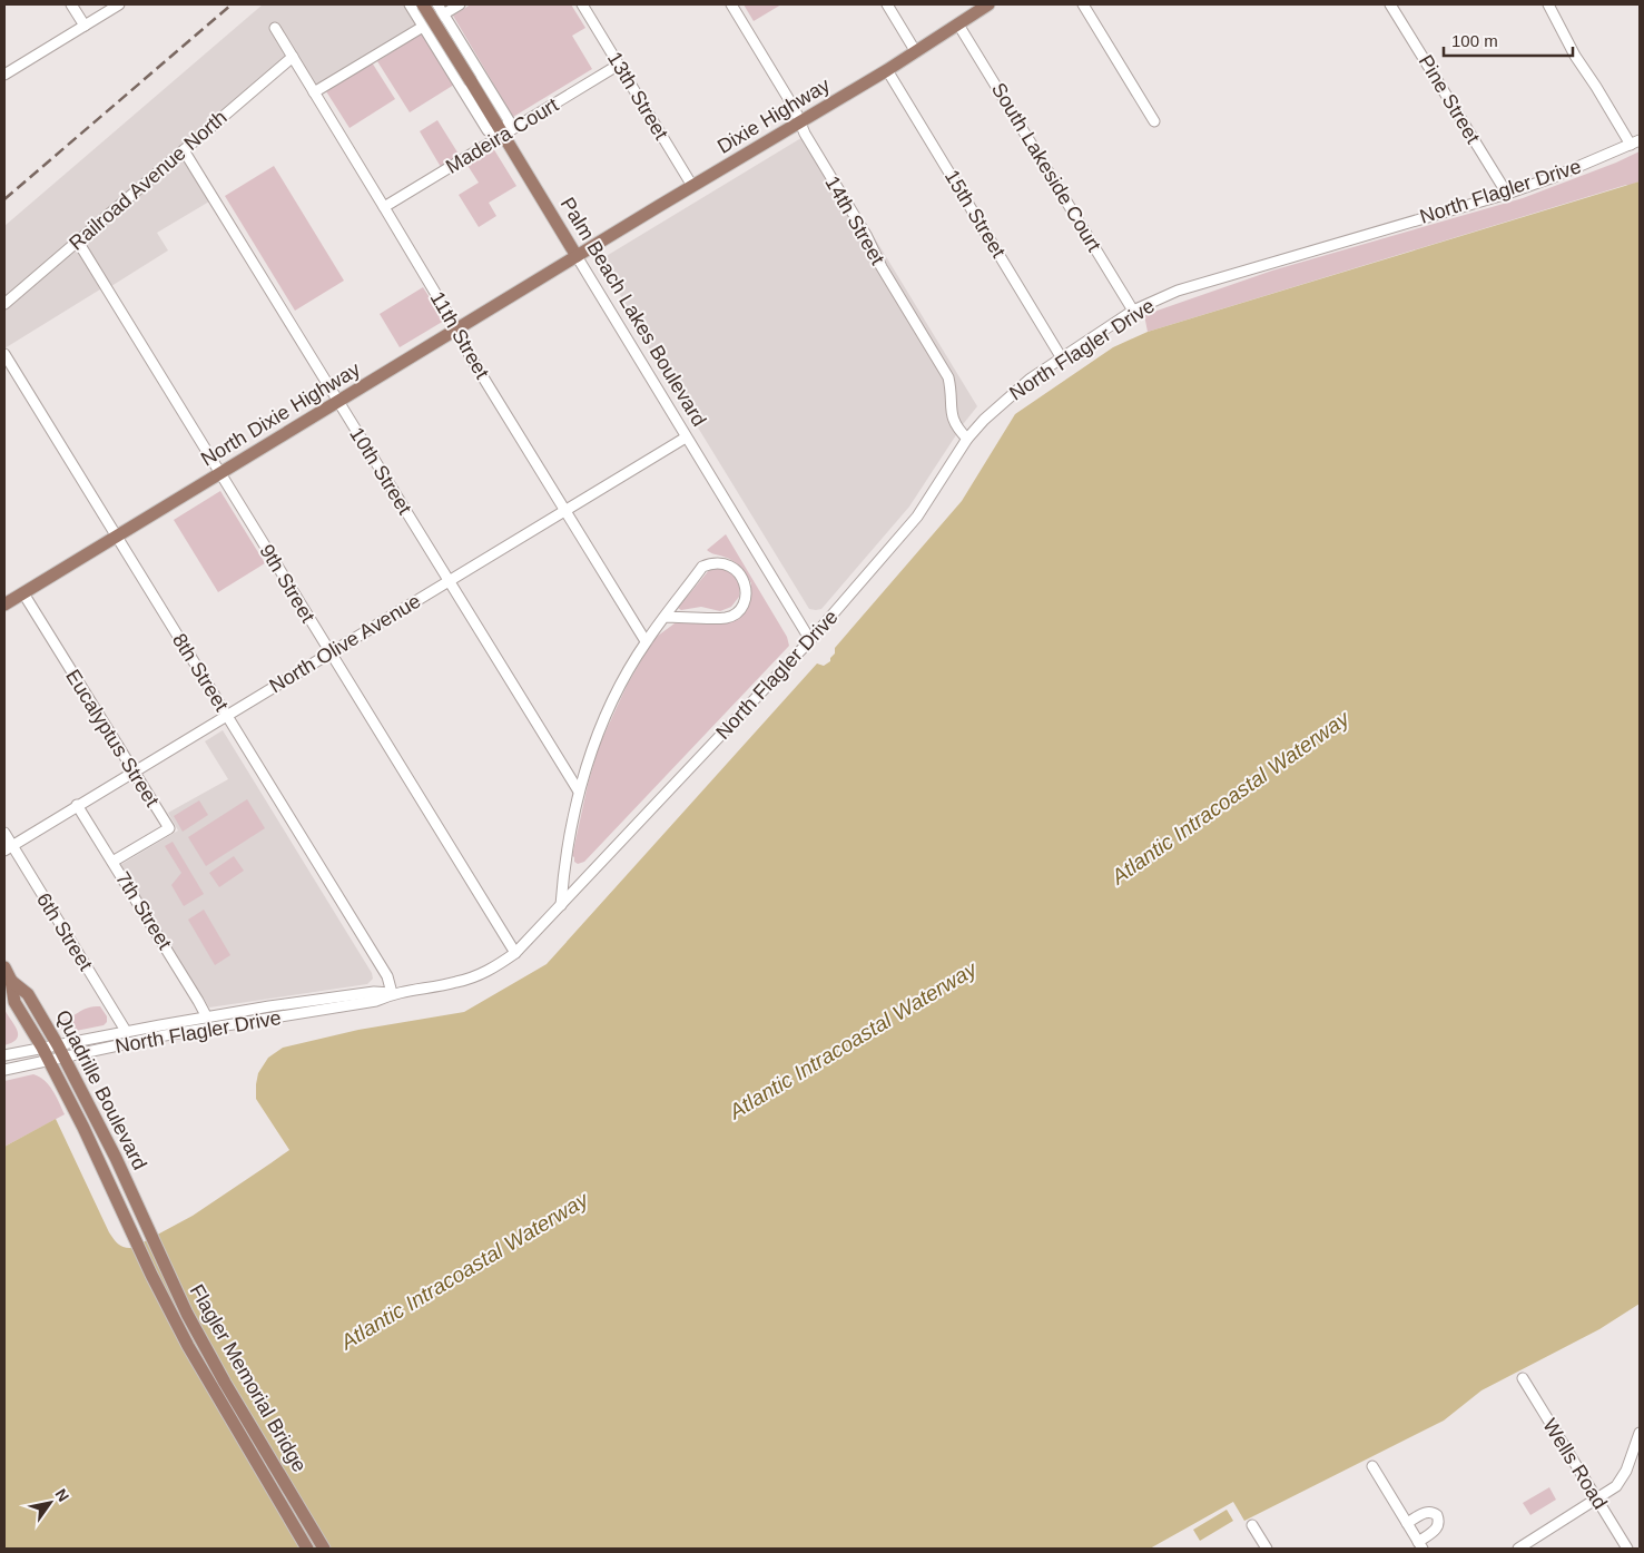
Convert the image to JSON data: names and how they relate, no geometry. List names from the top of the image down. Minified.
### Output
{"streets":{"main road":["Dixie Highway","Palm Beach Lakes Boulevard","North Dixie Highway","Quadrille Boulevard","Flagler Memorial Bridge"],"street":["13th Street","Pine Street","Madeira Court","South Lakeside Court","Railroad Avenue North","North Flagler Drive","15th Street","14th Street","11th Street","10th Street","9th Street","North Olive Avenue","8th Street","Eucalyptus Street","7th Street","6th Street","Wells Road"]},"crossings":[["13th Street","Dixie Highway"],["13th Street","Madeira Court"],["Pine Street","North Flagler Drive"],["Dixie Highway","South Lakeside Court"],["Dixie Highway","15th Street"],["Dixie Highway","14th Street"],["Dixie Highway","Palm Beach Lakes Boulevard"],["Dixie Highway","North Dixie Highway"],["Madeira Court","Palm Beach Lakes Boulevard"],["Madeira Court","11th Street"],["South Lakeside Court","North Flagler Drive"],["Railroad Avenue North","11th Street"],["Railroad Avenue North","10th Street"],["Railroad Avenue North","9th Street"],["North Flagler Drive","15th Street"],["North Flagler Drive","14th Street"],["North Flagler Drive","Palm Beach Lakes Boulevard"],["North Flagler Drive","9th Street"],["North Flagler Drive","8th Street"],["North Flagler Drive","7th Street"],["North Flagler Drive","6th Street"],["North Flagler Drive","Quadrille Boulevard"],["Palm Beach Lakes Boulevard","North Dixie Highway"],["Palm Beach Lakes Boulevard","North Olive Avenue"],["11th Street","North Dixie Highway"],["11th Street","North Olive Avenue"],["North Dixie Highway","10th Street"],["North Dixie Highway","9th Street"],["North Dixie Highway","8th Street"],["North Dixie Highway","Eucalyptus Street"],["10th Street","North Olive Avenue"],["9th Street","North Olive Avenue"],["North Olive Avenue","8th Street"],["North Olive Avenue","Eucalyptus Street"],["North Olive Avenue","7th Street"],["North Olive Avenue","6th Street"],["Eucalyptus Street","7th Street"],["Quadrille Boulevard","Flagler Memorial Bridge"]],"water":["Atlantic Intracoastal Waterway"],"scale_bar":"100 m","north":"top right"}
